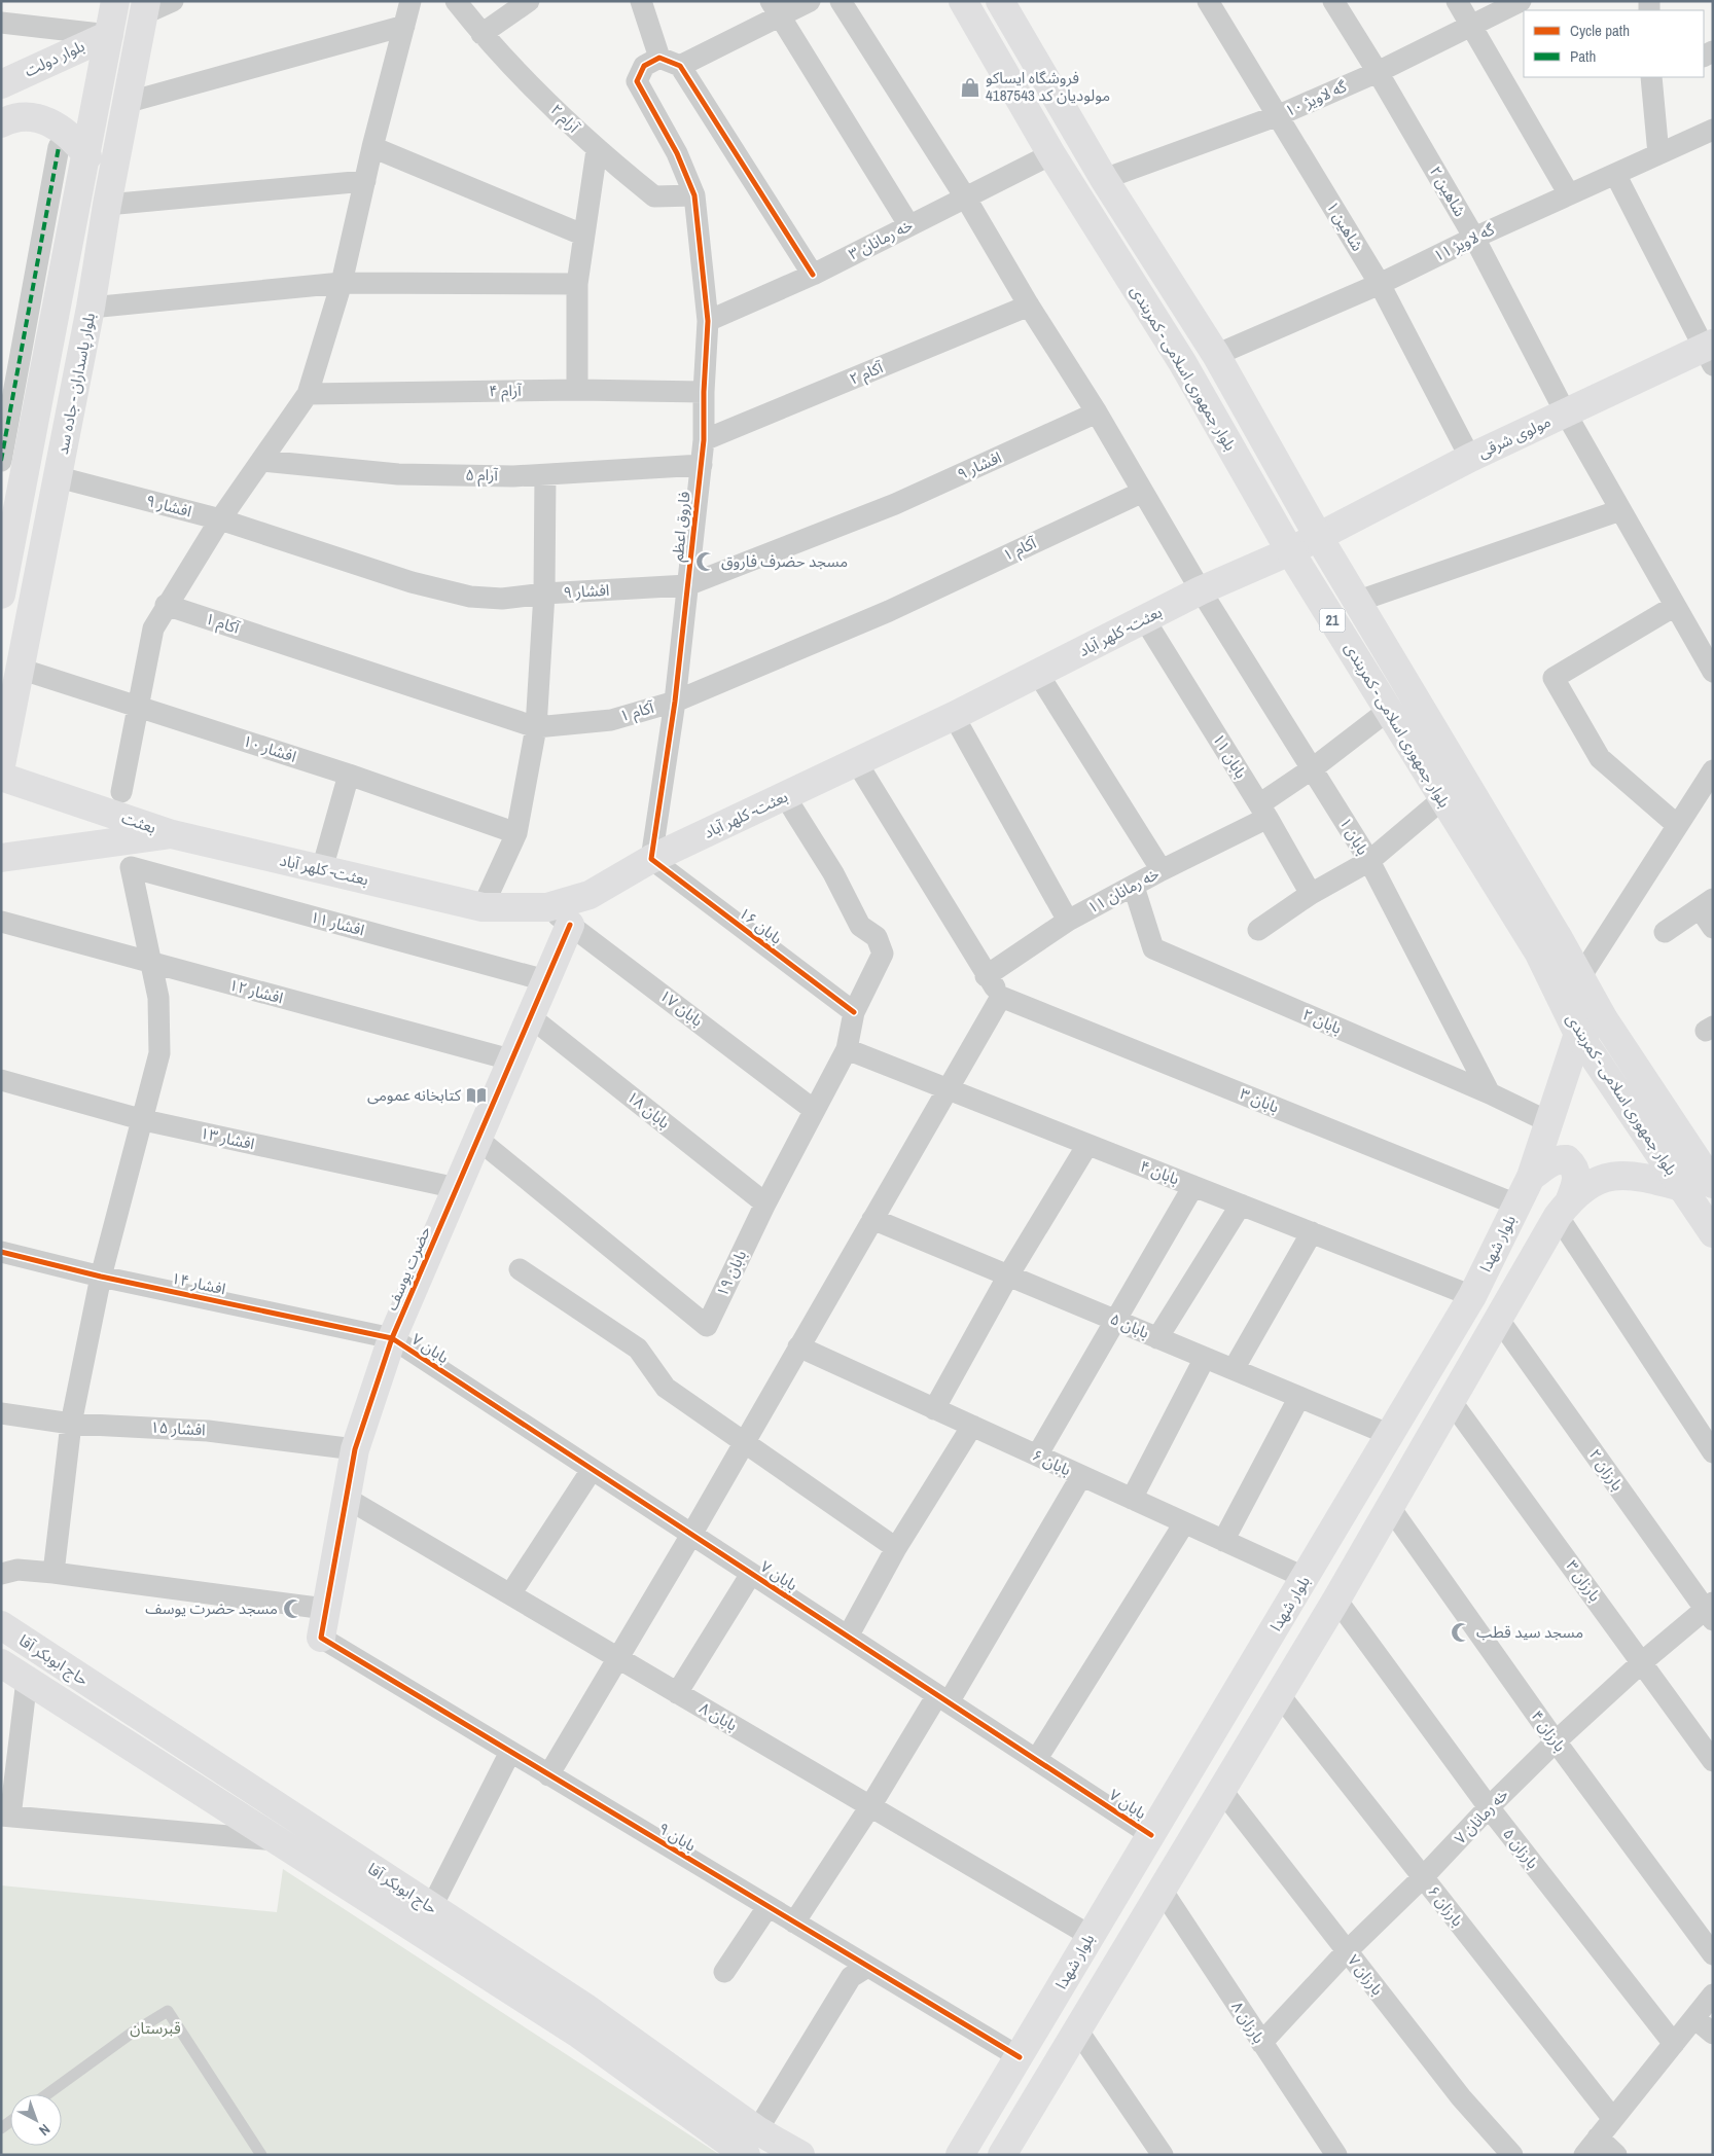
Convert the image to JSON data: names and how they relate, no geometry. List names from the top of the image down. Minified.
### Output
{"streets":{"main road":["بلوار دولت","بلوار جمهوری اسلامی - کمربندی","بلوار پاسداران - جاده سد","مولوی شرقی","21","بعثت- کلهر آباد","بعثت","بلوار شهدا","حضرت یوسف","حاج ابوبکر آقا"],"street":["گه لاویژ ۱۰","آرام ۲","شاهین ۲","شاهین ۱","خه رمانان ۳","گه لاویژ ۱۱","آکام ۲","آرام ۴","افشار ۹","آرام ۵","فاروق اعظم","آکام ۱","افشار ۱۰","بابان ۱۱","بابان ۱","خه رمانان ۱۱","افشار ۱۱","بابان ۱۶","افشار ۱۲","بابان ۱۷","بابان ۲","بابان ۳","بابان ۱۸","افشار ۱۳","بابان ۴","بابان ۱۹","افشار ۱۴","بابان ۵","بابان ۷","افشار ۱۵","بابان ۶","بارزان ۲","بارزان ۳","بابان ۸","بارزان ۴","خه رمانان ۷","بابان ۹","بارزان ۵","بارزان ۶","بارزان ۷","بارزان ۸"]},"crossings":[["گه لاویژ ۱۰","شاهین ۲"],["گه لاویژ ۱۰","شاهین ۱"],["گه لاویژ ۱۰","بلوار جمهوری اسلامی - کمربندی"],["آرام ۲","فاروق اعظم"],["شاهین ۲","گه لاویژ ۱۱"],["شاهین ۲","مولوی شرقی"],["شاهین ۱","گه لاویژ ۱۱"],["شاهین ۱","مولوی شرقی"],["خه رمانان ۳","بلوار جمهوری اسلامی - کمربندی"],["خه رمانان ۳","فاروق اعظم"],["خه رمانان ۳","بابان ۱"],["گه لاویژ ۱۱","بلوار جمهوری اسلامی - کمربندی"],["بلوار جمهوری اسلامی - کمربندی","مولوی شرقی"],["بلوار جمهوری اسلامی - کمربندی","بعثت- کلهر آباد"],["بلوار جمهوری اسلامی - کمربندی","خه رمانان ۱۱"],["بلوار جمهوری اسلامی - کمربندی","بلوار شهدا"],["آکام ۲","فاروق اعظم"],["آکام ۲","بابان ۱"],["بلوار پاسداران - جاده سد","افشار ۹"],["بلوار پاسداران - جاده سد","افشار ۱۰"],["آرام ۴","فاروق اعظم"],["مولوی شرقی","بعثت- کلهر آباد"],["افشار ۹","فاروق اعظم"],["افشار ۹","بابان ۱"],["آرام ۵","فاروق اعظم"],["فاروق اعظم","آکام ۱"],["فاروق اعظم","بعثت- کلهر آباد"],["فاروق اعظم","بابان ۱۶"],["آکام ۱","بابان ۱"],["بعثت- کلهر آباد","بابان ۱۱"],["بعثت- کلهر آباد","بعثت"],["بعثت- کلهر آباد","بابان ۱"],["بعثت- کلهر آباد","بابان ۱۶"],["بعثت- کلهر آباد","بابان ۱۷"],["بعثت- کلهر آباد","بابان ۱۹"],["بابان ۱۱","خه رمانان ۱۱"],["بابان ۱","خه رمانان ۱۱"],["بابان ۱","بابان ۲"],["خه رمانان ۱۱","بابان ۲"],["افشار ۱۱","افشار ۱۲"],["افشار ۱۱","حضرت یوسف"],["بابان ۱۶","بابان ۱۹"],["افشار ۱۲","حضرت یوسف"],["بابان ۱۷","حضرت یوسف"],["بابان ۱۷","بابان ۱۹"],["بابان ۲","بلوار شهدا"],["بابان ۳","بلوار شهدا"],["بابان ۱۸","حضرت یوسف"],["بابان ۱۸","بابان ۱۹"],["افشار ۱۳","حضرت یوسف"],["بابان ۴","بلوار شهدا"],["بابان ۴","بابان ۱۹"],["بلوار شهدا","بابان ۵"],["بلوار شهدا","بابان ۷"],["بلوار شهدا","بابان ۶"],["بلوار شهدا","بابان ۸"],["بلوار شهدا","بابان ۹"],["حضرت یوسف","بابان ۱۹"],["حضرت یوسف","افشار ۱۴"],["حضرت یوسف","بابان ۷"],["حضرت یوسف","افشار ۱۵"],["حضرت یوسف","بابان ۸"],["حضرت یوسف","بابان ۹"],["افشار ۱۴","بابان ۷"],["بارزان ۲","خه رمانان ۷"],["بارزان ۳","خه رمانان ۷"],["بارزان ۴","خه رمانان ۷"],["خه رمانان ۷","بارزان ۵"],["خه رمانان ۷","بارزان ۶"],["خه رمانان ۷","بارزان ۷"],["خه رمانان ۷","بارزان ۸"]],"parks":["قبرستان"],"places":{"shop":["فروشگاە ایساکو مولودیان کد 4187543"],"mosque":["مسجد حضرف فاروق","مسجد حضرت یوسف","مسجد سید قطب"],"library":["کتابخانه عمومی"]},"legend":["Cycle path","Path"],"north":"bottom right"}
